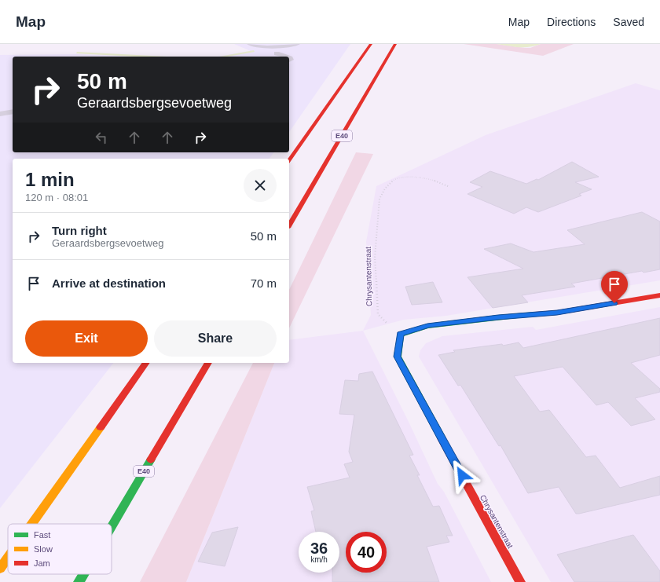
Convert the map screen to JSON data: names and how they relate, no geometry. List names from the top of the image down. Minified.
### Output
{"streets":{"main road":["E40","Chrysantenstraat"]},"legend":["Fast","Slow","Jam"],"page":{"header":"Map","nav":["Map","Directions","Saved"],"turn":["50 m","Geraardsbergsevoetweg"],"heading":["1 min","120 m · 08:01"],"list":[{"name":"Turn right","note":"Geraardsbergsevoetweg","value":"50 m"},{"name":"Arrive at destination","value":"70 m"}],"buttons":["Exit","Share"],"speed":"36 km/h","limit":"40"}}
